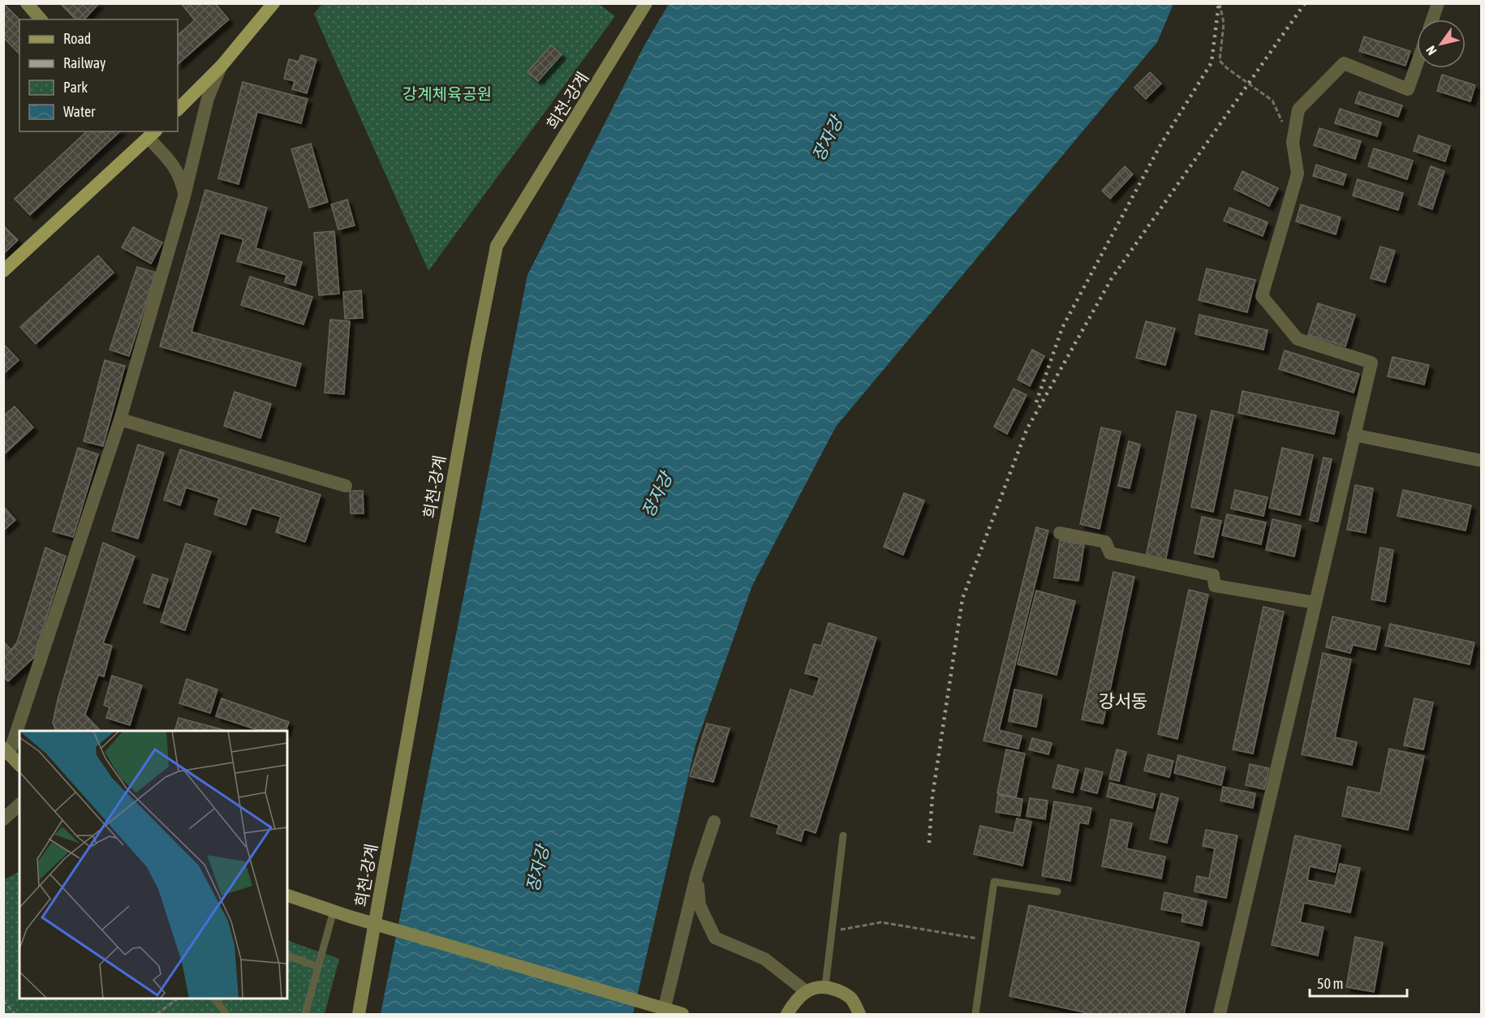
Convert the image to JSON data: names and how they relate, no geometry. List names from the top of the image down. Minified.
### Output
{"streets":{"main road":["희천-강계"]},"districts":["강서동"],"water":["장자강"],"parks":["강계체육공원"],"legend":["Road","Railway","Park","Water"],"scale_bar":"50 m","north":"bottom left"}
